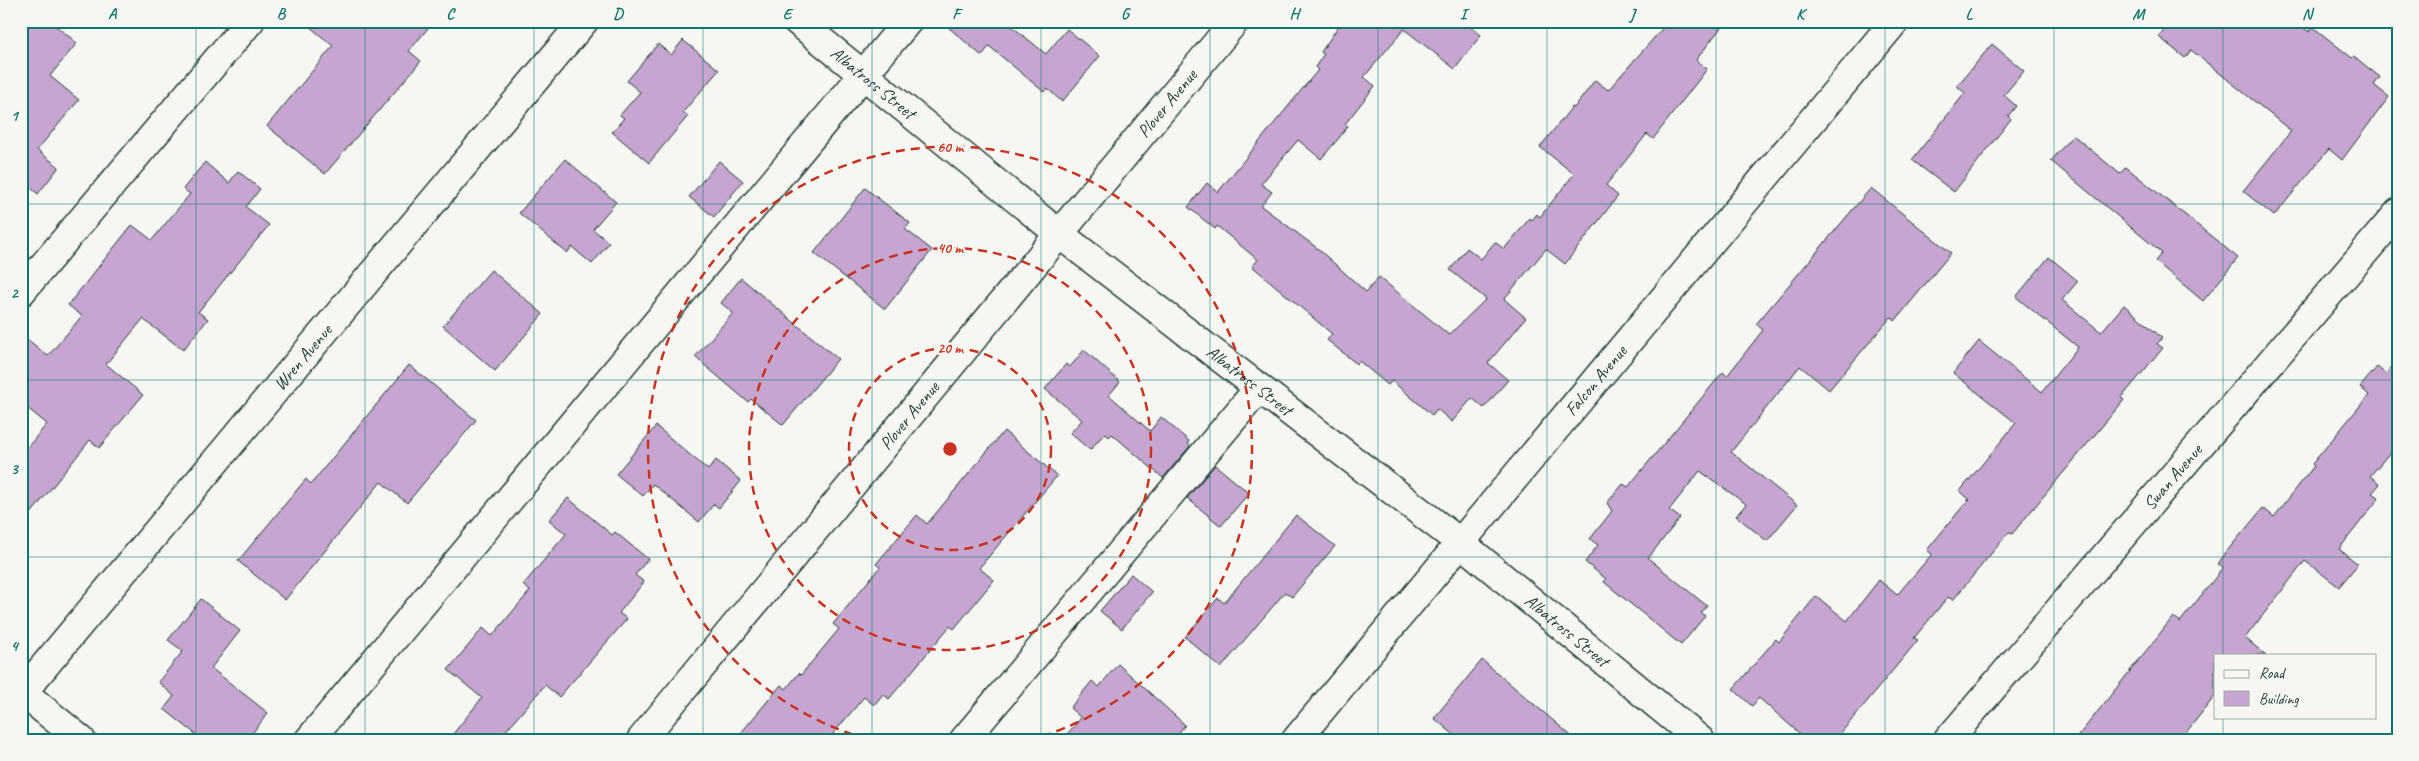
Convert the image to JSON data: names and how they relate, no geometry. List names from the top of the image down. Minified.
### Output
{"streets":{"street":["Albatross Street","Plover Avenue","Wren Avenue","Falcon Avenue","Swan Avenue"]},"crossings":[["Albatross Street","Plover Avenue"],["Albatross Street","Falcon Avenue"]],"legend":["Road","Building"],"grid":{"columns":["A","B","C","D","E","F","G","H","I","J","K","L","M","N"],"rows":["1","2","3","4"]},"rings":["60 m","40 m","20 m"]}
